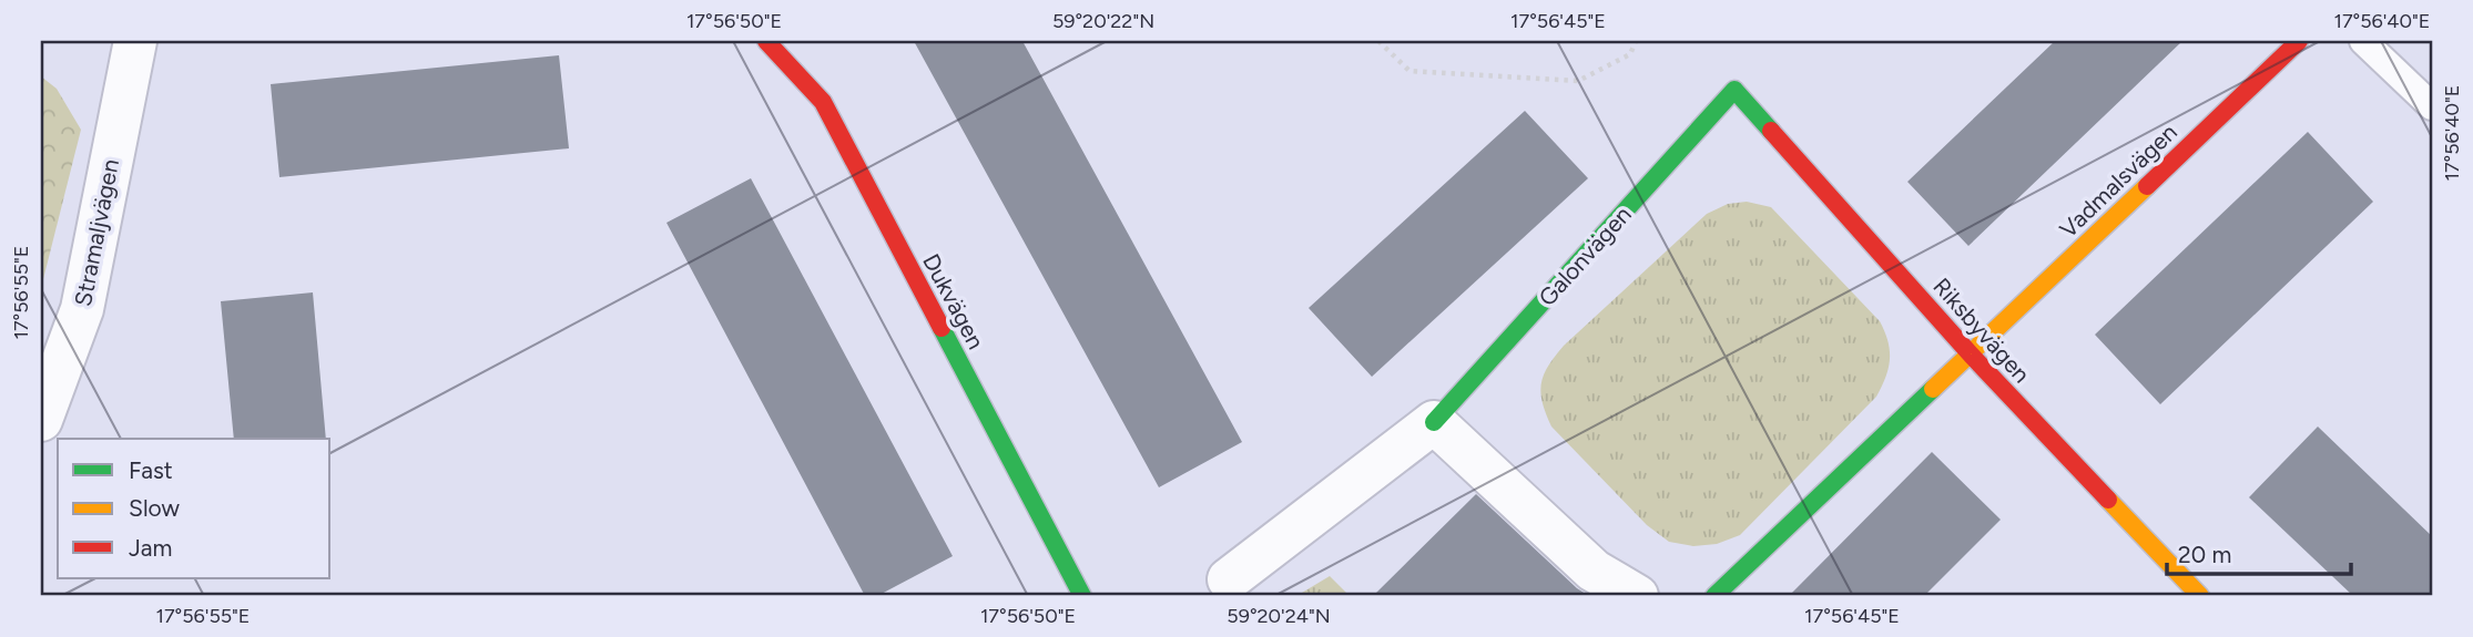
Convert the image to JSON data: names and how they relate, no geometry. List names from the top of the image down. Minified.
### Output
{"streets":{"street":["Vadmalsvägen","Stramaljvägen","Galonvägen","Dukvägen","Riksbyvägen"]},"crossings":[["Vadmalsvägen","Riksbyvägen"],["Galonvägen","Riksbyvägen"]],"legend":["Fast","Slow","Jam"],"scale_bar":"20 m","coordinates":["17°56'50\"E","59°20'22\"N","17°56'45\"E","17°56'40\"E","17°56'55\"E","59°20'24\"N"]}
